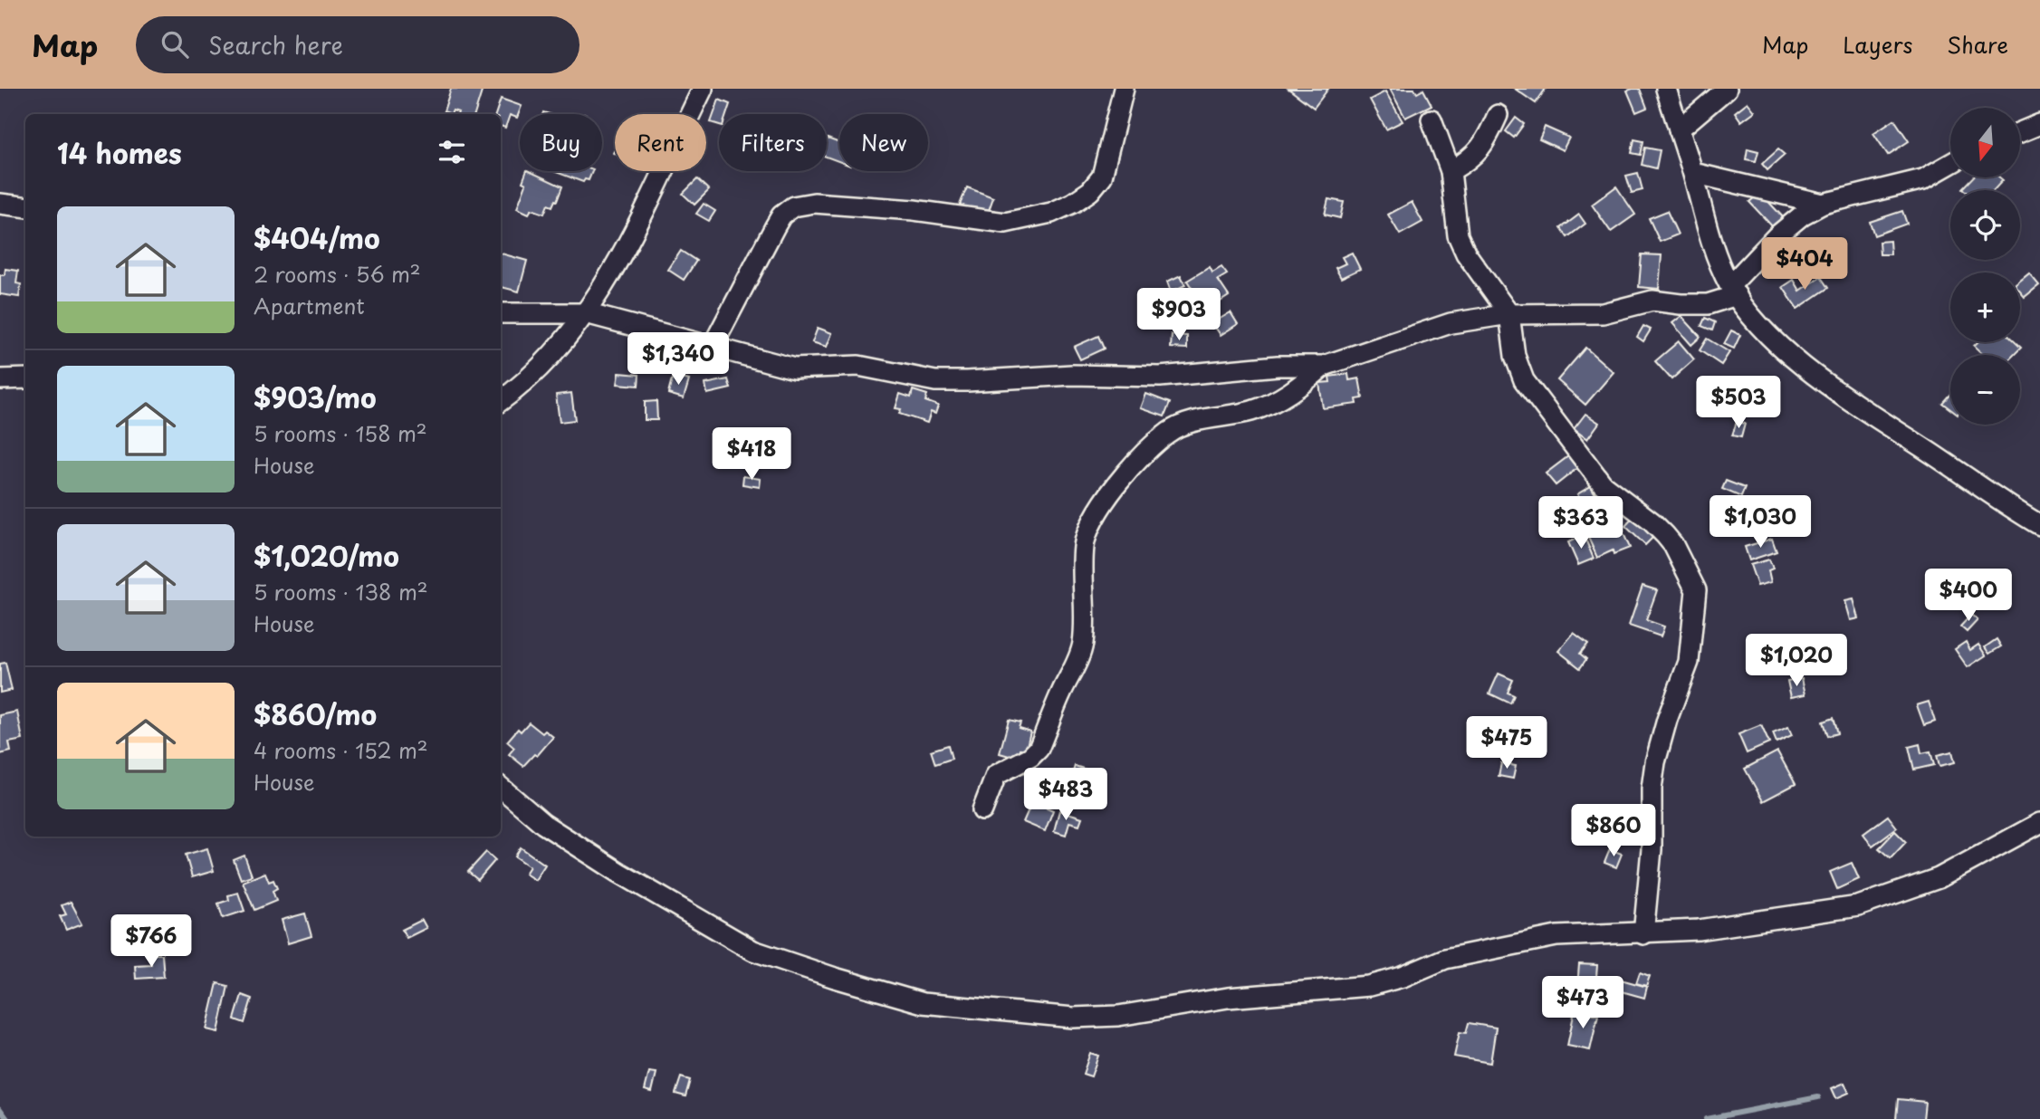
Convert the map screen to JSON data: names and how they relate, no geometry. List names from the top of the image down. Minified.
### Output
{"north":"bottom","page":{"header":"Map","search":"Search here","nav":["Map","Layers","Share"],"map_buttons":["+","−"],"chip":["Buy","Rent","Filters","New"],"heading":"14 homes","list":[{"name":"$404/mo","note":"2 rooms · 56 m² · Apartment"},{"name":"$903/mo","note":"5 rooms · 158 m² · House"},{"name":"$1,020/mo","note":"5 rooms · 138 m² · House"},{"name":"$860/mo","note":"4 rooms · 152 m² · House"}],"price":["$404","$903","$1,340","$503","$418","$1,030","$363","$400","$1,020","$475","$483","$860","$766","$473"]}}
